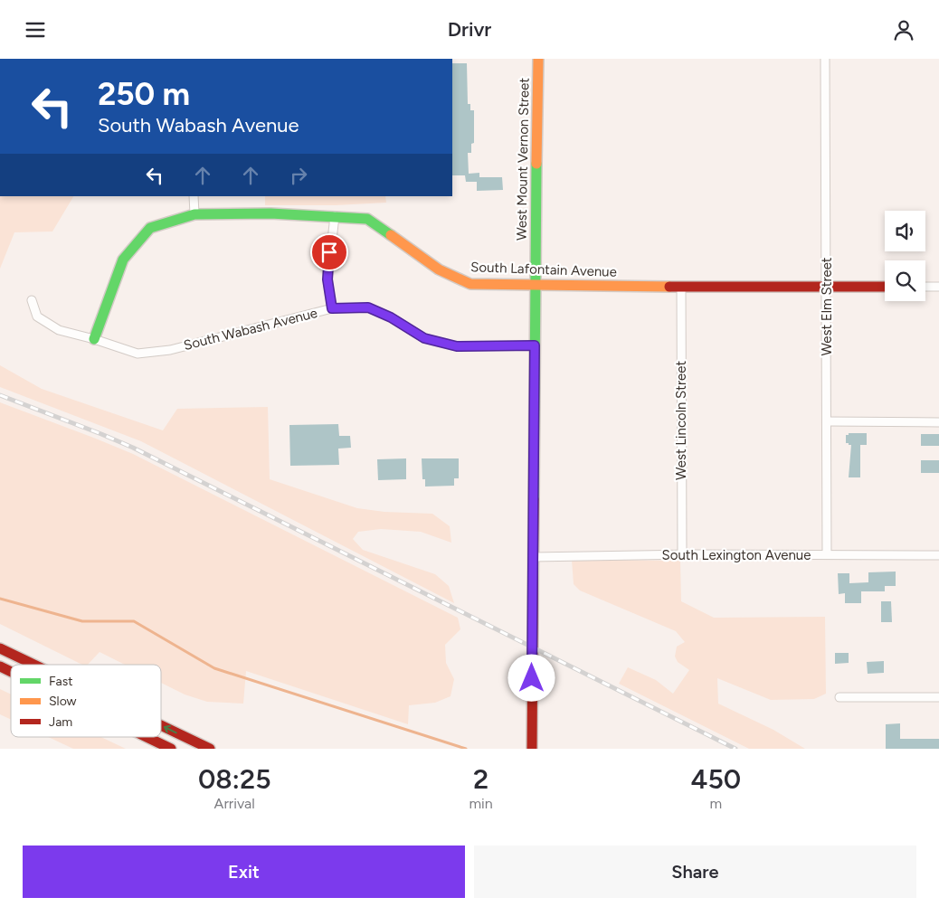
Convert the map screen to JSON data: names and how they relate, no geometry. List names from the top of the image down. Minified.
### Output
{"streets":{"street":["West Mount Vernon Street","South Lafontain Avenue","West Elm Street","South Wabash Avenue","West Lincoln Street","South Lexington Avenue"]},"crossings":[["West Mount Vernon Street","South Lafontain Avenue"],["West Mount Vernon Street","South Wabash Avenue"],["West Mount Vernon Street","South Lexington Avenue"],["South Lafontain Avenue","West Elm Street"],["South Lafontain Avenue","South Wabash Avenue"],["South Lafontain Avenue","West Lincoln Street"],["West Elm Street","South Lexington Avenue"],["West Lincoln Street","South Lexington Avenue"]],"legend":["Fast","Slow","Jam"],"page":{"header":"Drivr","turn":["250 m","South Wabash Avenue"],"eta":["08:25","Arrival","2","min","450","m"],"buttons":["Exit","Share"]}}
